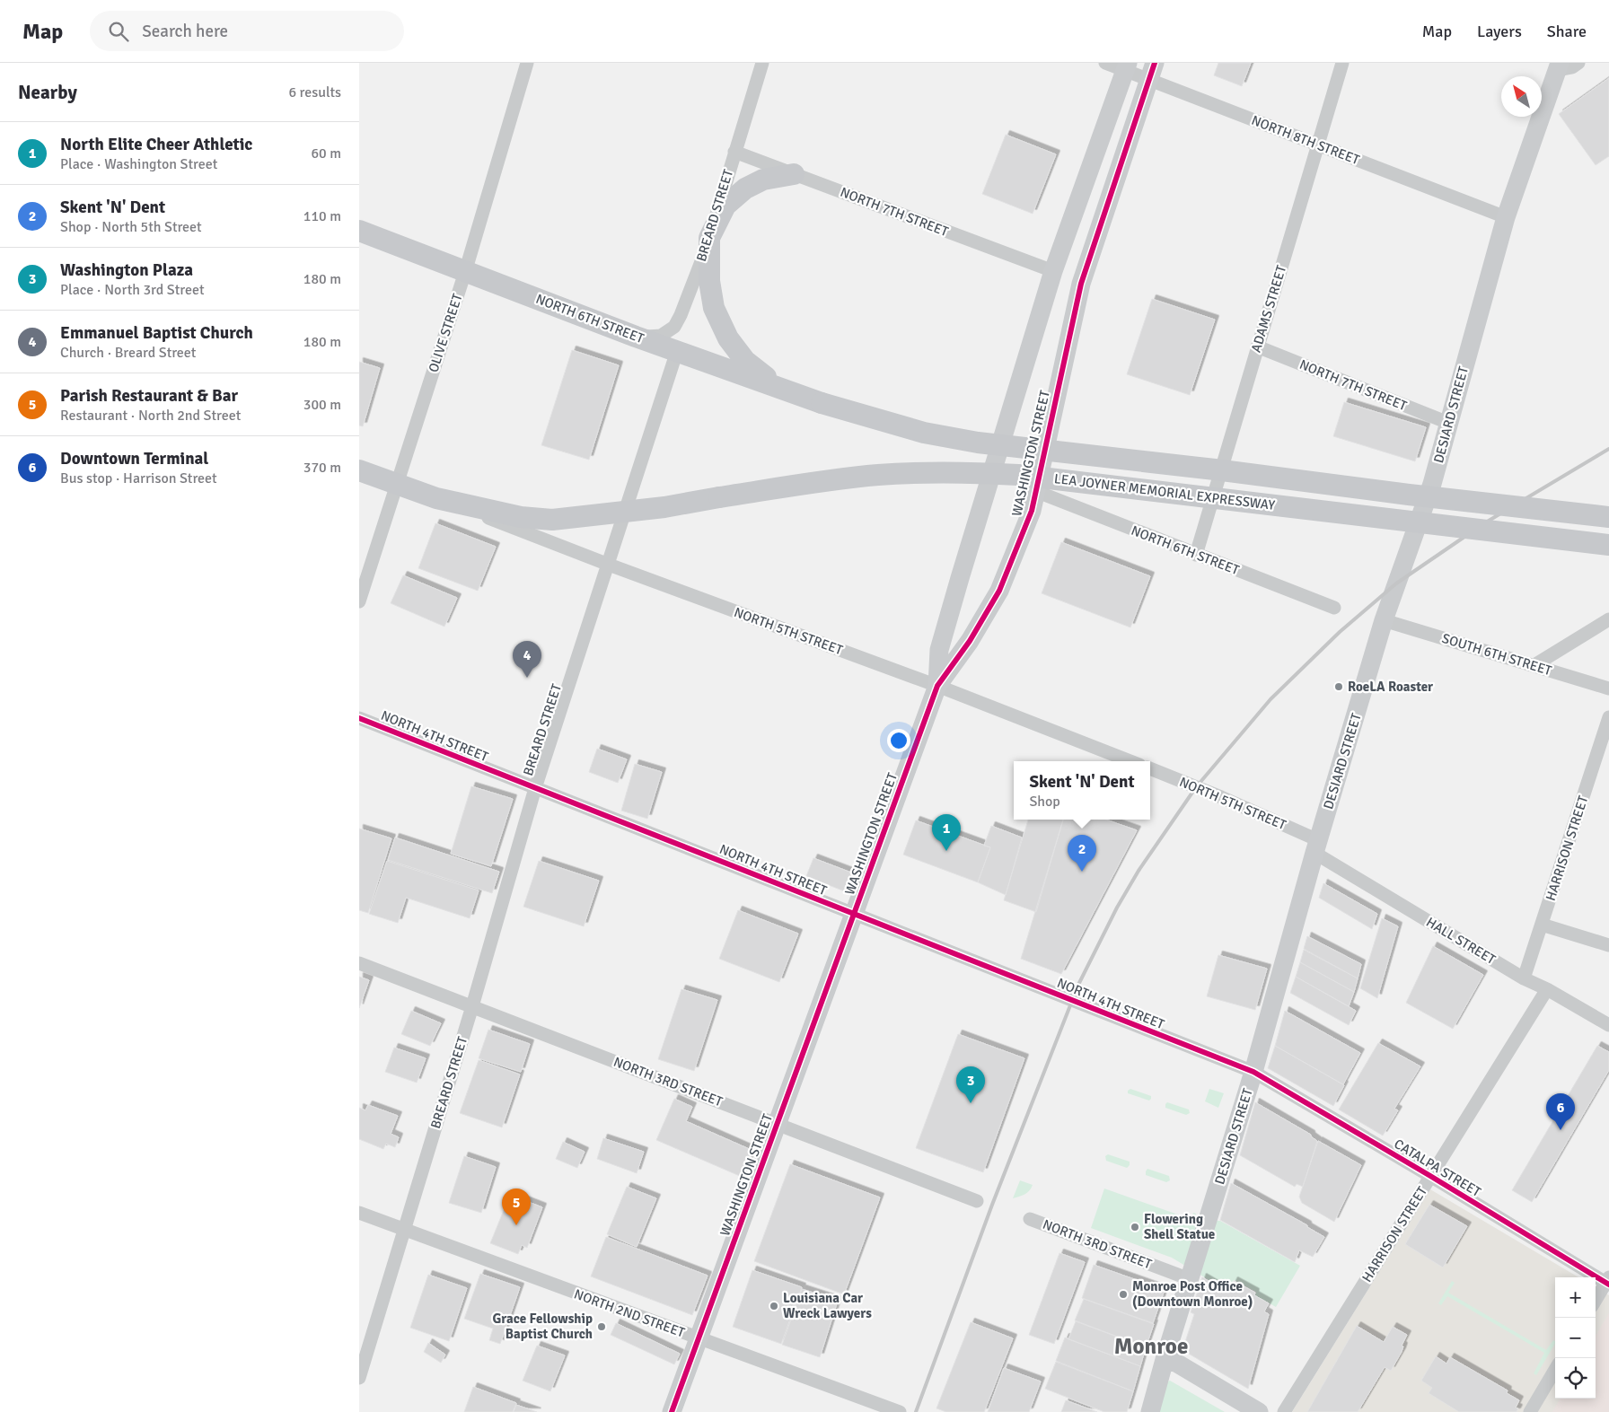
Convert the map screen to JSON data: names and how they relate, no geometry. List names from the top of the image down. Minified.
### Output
{"streets":{"main road":["NORTH 6TH STREET","LEA JOYNER MEMORIAL EXPRESSWAY","NORTH 5TH STREET"],"street":["NORTH 8TH STREET","NORTH 7TH STREET","BREARD STREET","ADAMS STREET","OLIVE STREET","DESIARD STREET","WASHINGTON STREET","SOUTH 6TH STREET","NORTH 4TH STREET","HARRISON STREET","HALL STREET","NORTH 3RD STREET","CATALPA STREET","NORTH 2ND STREET"]},"crossings":[["NORTH 8TH STREET","ADAMS STREET"],["NORTH 8TH STREET","DESIARD STREET"],["NORTH 8TH STREET","WASHINGTON STREET"],["NORTH 7TH STREET","BREARD STREET"],["NORTH 7TH STREET","ADAMS STREET"],["NORTH 7TH STREET","DESIARD STREET"],["NORTH 7TH STREET","WASHINGTON STREET"],["BREARD STREET","NORTH 6TH STREET"],["BREARD STREET","NORTH 5TH STREET"],["BREARD STREET","NORTH 4TH STREET"],["BREARD STREET","NORTH 3RD STREET"],["BREARD STREET","NORTH 2ND STREET"],["ADAMS STREET","NORTH 6TH STREET"],["NORTH 6TH STREET","OLIVE STREET"],["NORTH 6TH STREET","WASHINGTON STREET"],["NORTH 6TH STREET","LEA JOYNER MEMORIAL EXPRESSWAY"],["OLIVE STREET","NORTH 5TH STREET"],["DESIARD STREET","NORTH 5TH STREET"],["DESIARD STREET","SOUTH 6TH STREET"],["DESIARD STREET","NORTH 4TH STREET"],["DESIARD STREET","HALL STREET"],["DESIARD STREET","NORTH 3RD STREET"],["DESIARD STREET","CATALPA STREET"],["WASHINGTON STREET","NORTH 5TH STREET"],["WASHINGTON STREET","NORTH 4TH STREET"],["WASHINGTON STREET","NORTH 3RD STREET"],["WASHINGTON STREET","NORTH 2ND STREET"],["LEA JOYNER MEMORIAL EXPRESSWAY","NORTH 5TH STREET"],["NORTH 5TH STREET","HALL STREET"],["NORTH 4TH STREET","CATALPA STREET"],["HARRISON STREET","HALL STREET"],["HARRISON STREET","CATALPA STREET"]],"districts":["Monroe"],"places":["RoeLA Roaster","Flowering Shell Statue","Monroe Post Office (Downtown Monroe)","Louisiana Car Wreck Lawyers","Grace Fellowship Baptist Church"],"north":"top left","page":{"header":"Map","search":"Search here","nav":["Map","Layers","Share"],"heading":["Nearby","6 results"],"list":[{"mark":"1","name":"North Elite Cheer Athletic","note":"Place · Washington Street","value":"60 m"},{"mark":"2","name":"Skent 'N' Dent","note":"Shop · North 5th Street","value":"110 m"},{"mark":"3","name":"Washington Plaza","note":"Place · North 3rd Street","value":"180 m"},{"mark":"4","name":"Emmanuel Baptist Church","note":"Church · Breard Street","value":"180 m"},{"mark":"5","name":"Parish Restaurant & Bar","note":"Restaurant · North 2nd Street","value":"300 m"},{"mark":"6","name":"Downtown Terminal","note":"Bus stop · Harrison Street","value":"370 m"}],"pins":["4","1","2","3","6","5"],"popup":["Skent 'N' Dent","Shop"],"map_buttons":["+","−"]}}
